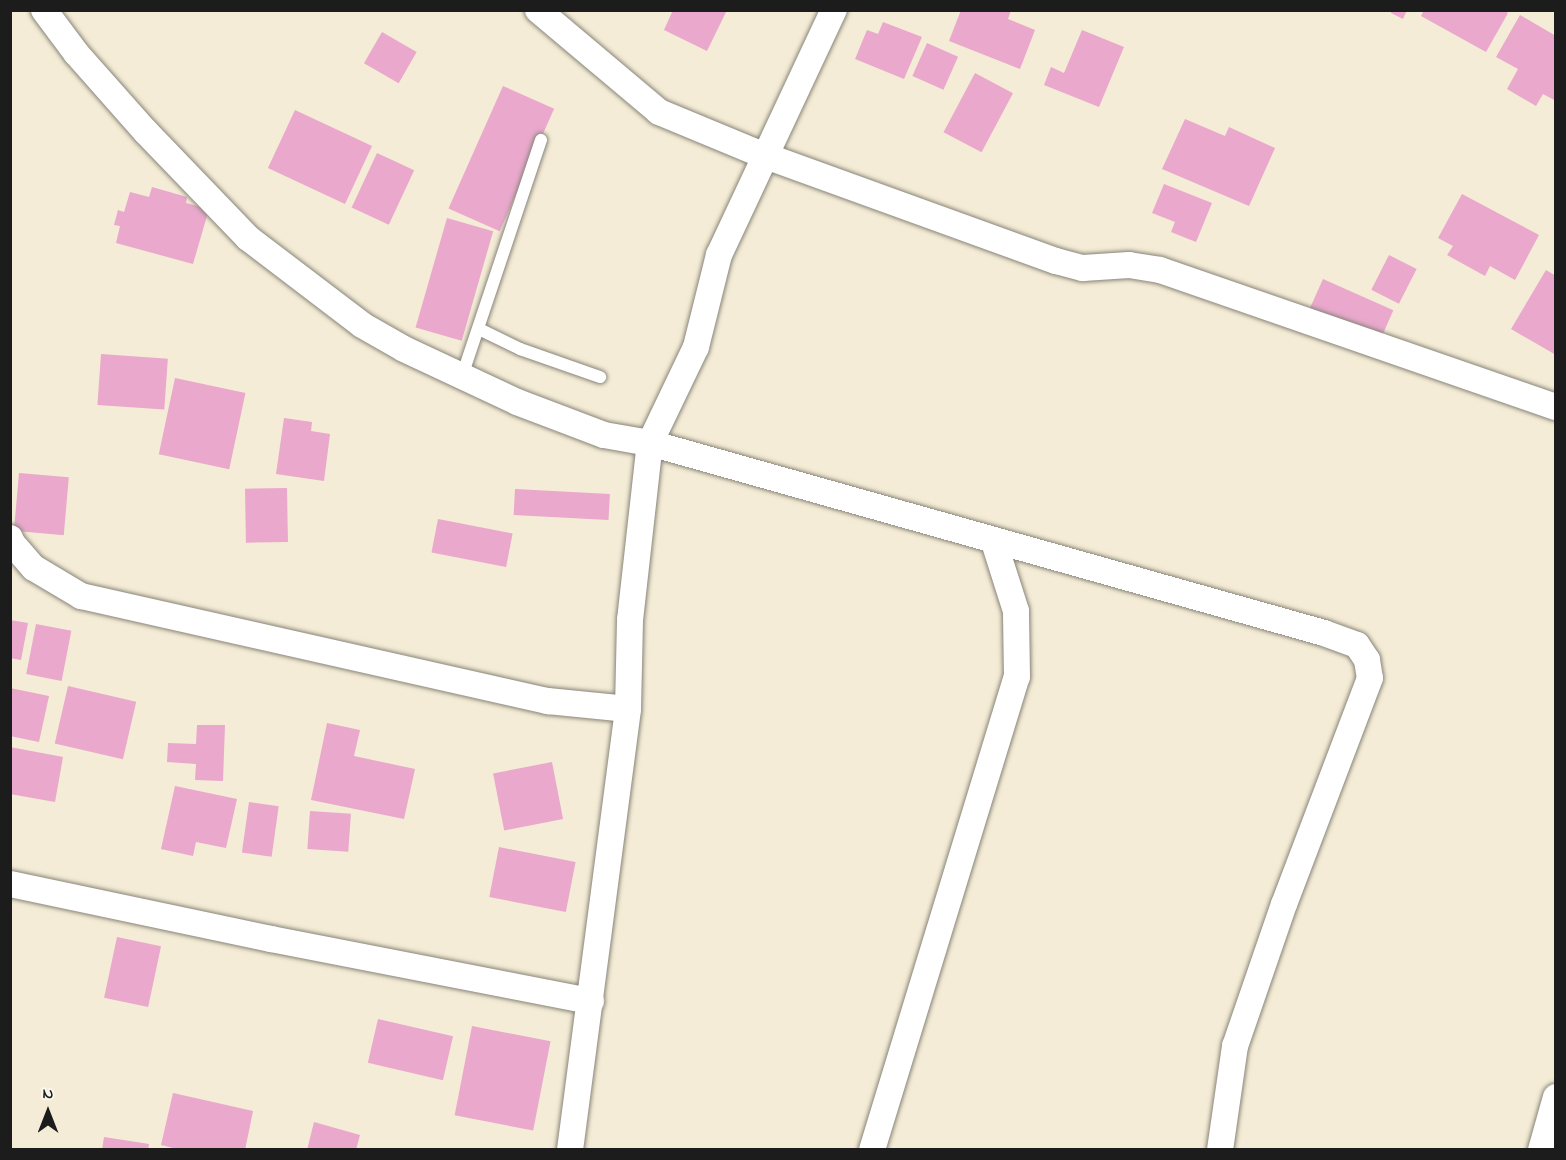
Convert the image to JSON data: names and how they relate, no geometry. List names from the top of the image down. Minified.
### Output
{"north":"top"}
